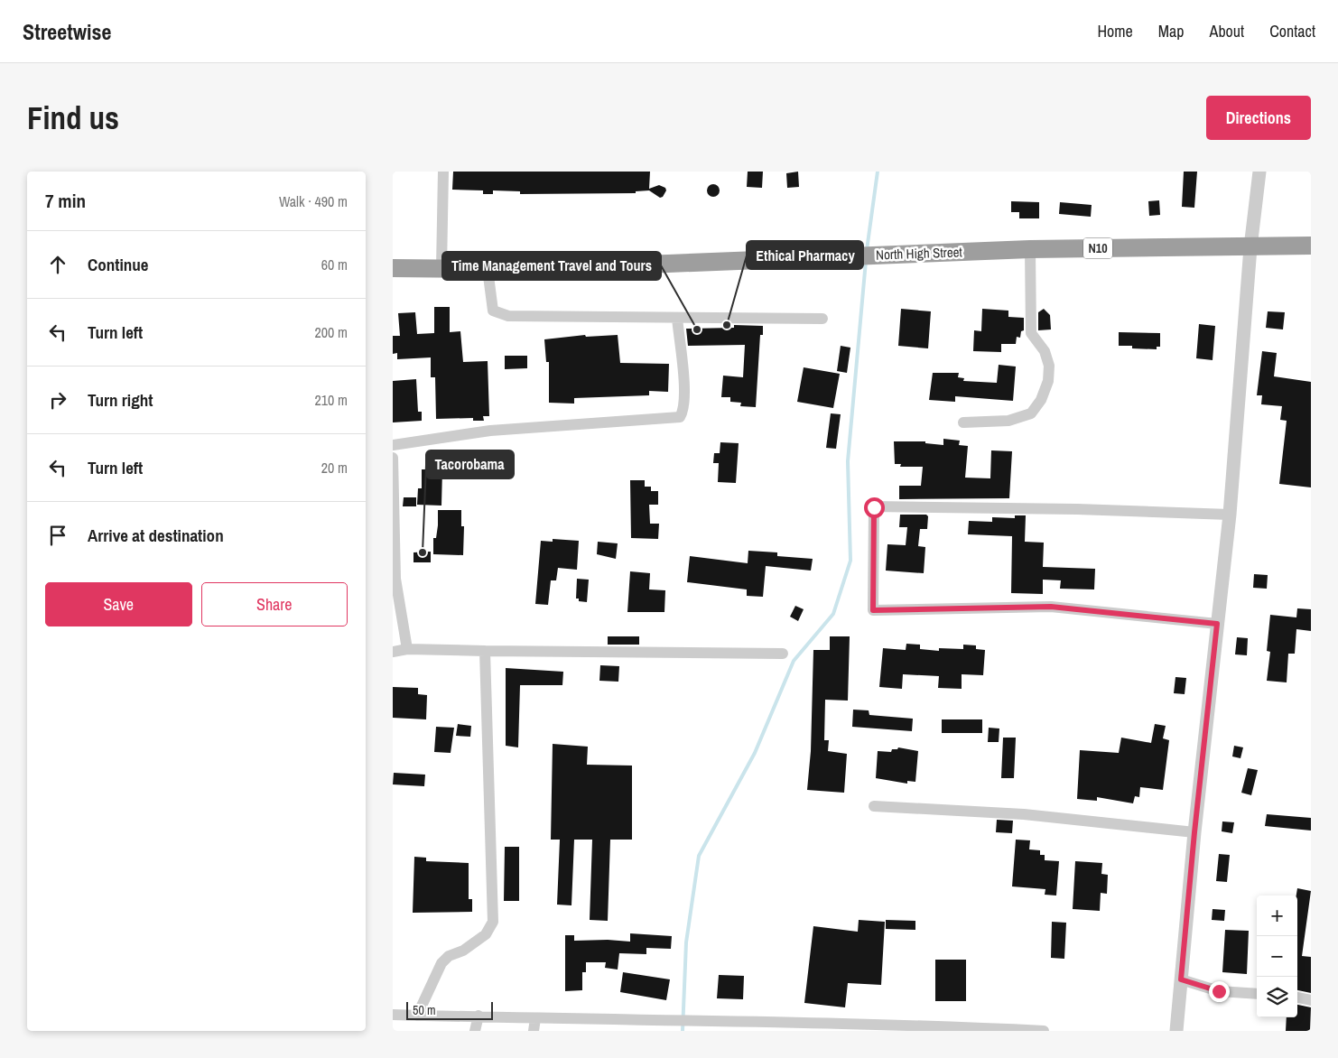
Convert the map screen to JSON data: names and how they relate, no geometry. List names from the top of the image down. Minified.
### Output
{"streets":{"highway":["N10","North High Street"]},"places":["Ethical Pharmacy","Time Management Travel and Tours","Tacorobama"],"scale_bar":"50 m","page":{"header":"Streetwise","nav":["Home","Map","About","Contact"],"buttons":["Directions",["Save","Share"]],"title":"Find us","heading":["7 min","Walk · 490 m"],"list":[["Continue","60 m"],["Turn left","200 m"],["Turn right","210 m"],["Turn left","20 m"],"Arrive at destination"],"map_buttons":["+","−"],"scale":"50 m"}}
